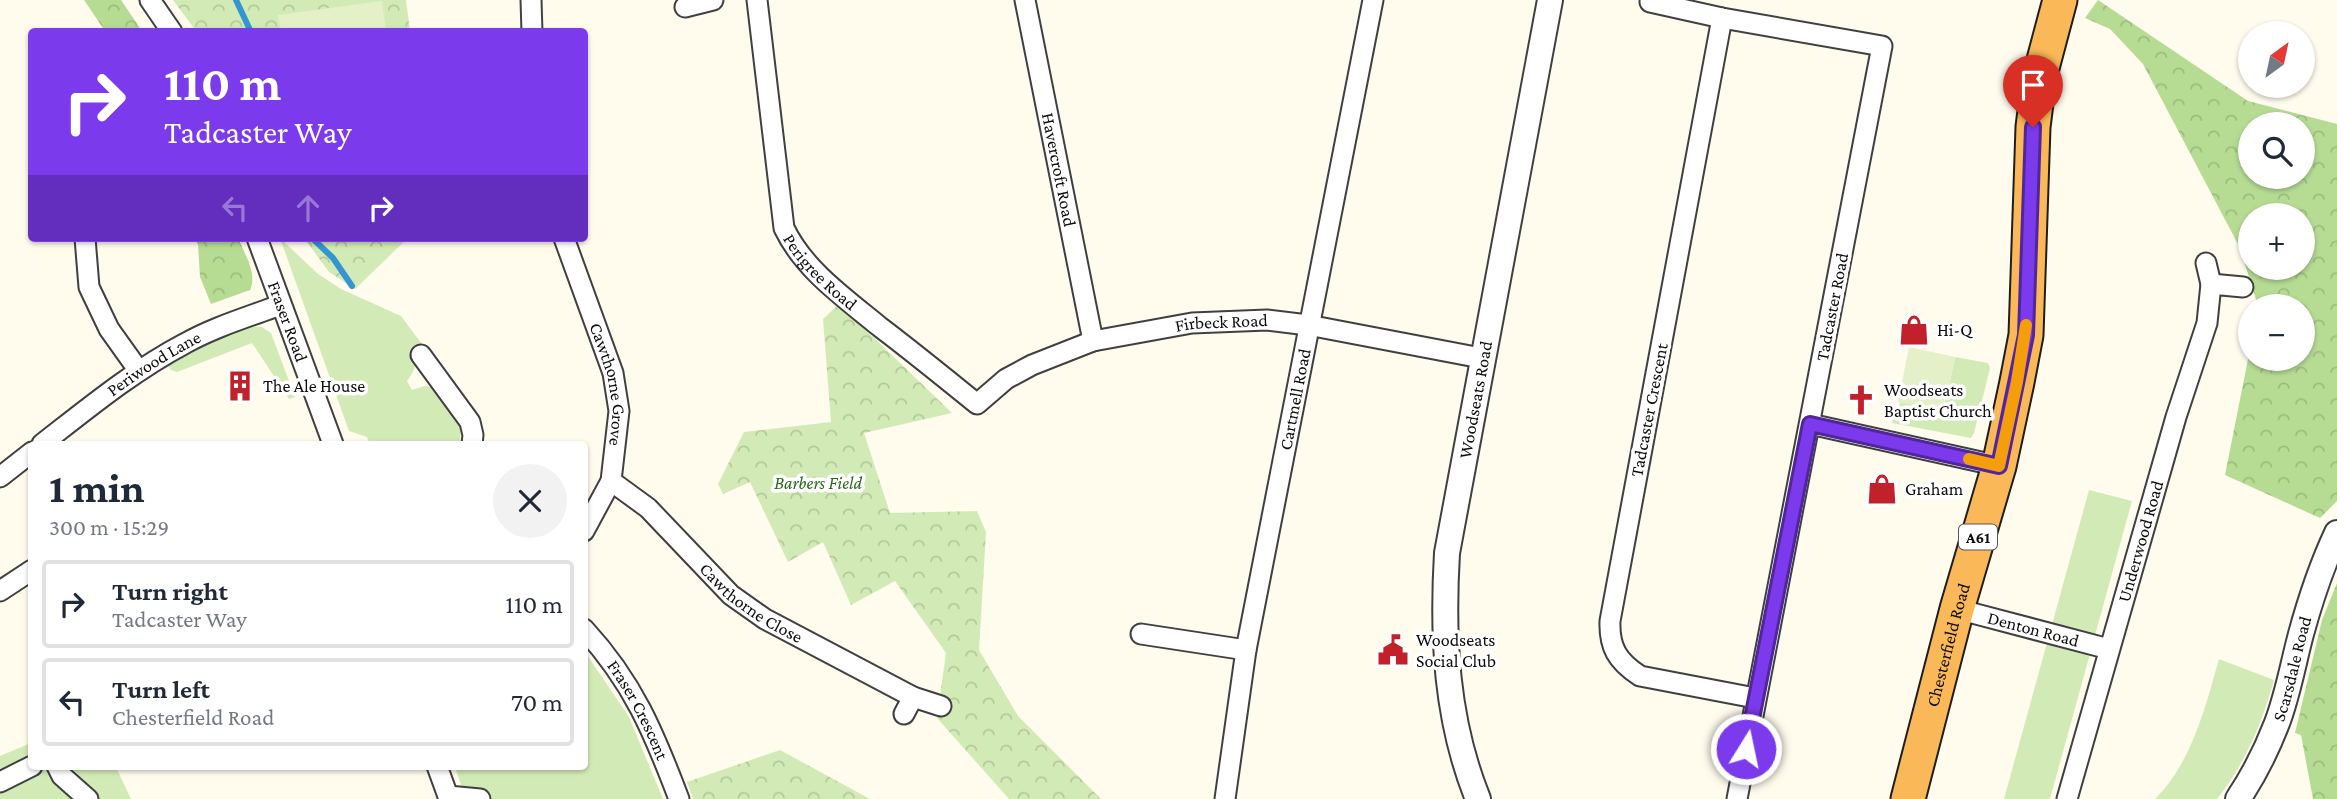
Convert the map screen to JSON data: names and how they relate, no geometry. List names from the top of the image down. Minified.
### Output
{"streets":{"highway":["A61","Chesterfield Road"],"street":["Havercroft Road","Perigree Road","Tadcaster Road","Fraser Road","Firbeck Road","Periwood Lane","Cawthorne Grove","Cartmell Road","Woodseats Road","Tadcaster Crescent","Underwood Road","Cawthorne Close","Denton Road","Scarsdale Road","Fraser Crescent"]},"crossings":[["Havercroft Road","Firbeck Road"],["Perigree Road","Firbeck Road"],["Tadcaster Road","Tadcaster Crescent"],["Fraser Road","Periwood Lane"],["Firbeck Road","Cartmell Road"],["Firbeck Road","Woodseats Road"],["Cawthorne Grove","Cawthorne Close"],["Underwood Road","Denton Road"],["Denton Road","Chesterfield Road"]],"parks":["Barbers Field"],"places":{"shop":["Hi-Q","Graham"],"building":["The Ale House"],"church":["Woodseats Baptist Church"],"public building":["Woodseats Social Club"]},"north":"top right","page":{"map_buttons":["+","−"],"turn":["110 m","Tadcaster Way"],"heading":["1 min","300 m · 15:29"],"list":[{"name":"Turn right","note":"Tadcaster Way","value":"110 m"},{"name":"Turn left","note":"Chesterfield Road","value":"70 m"}]}}
